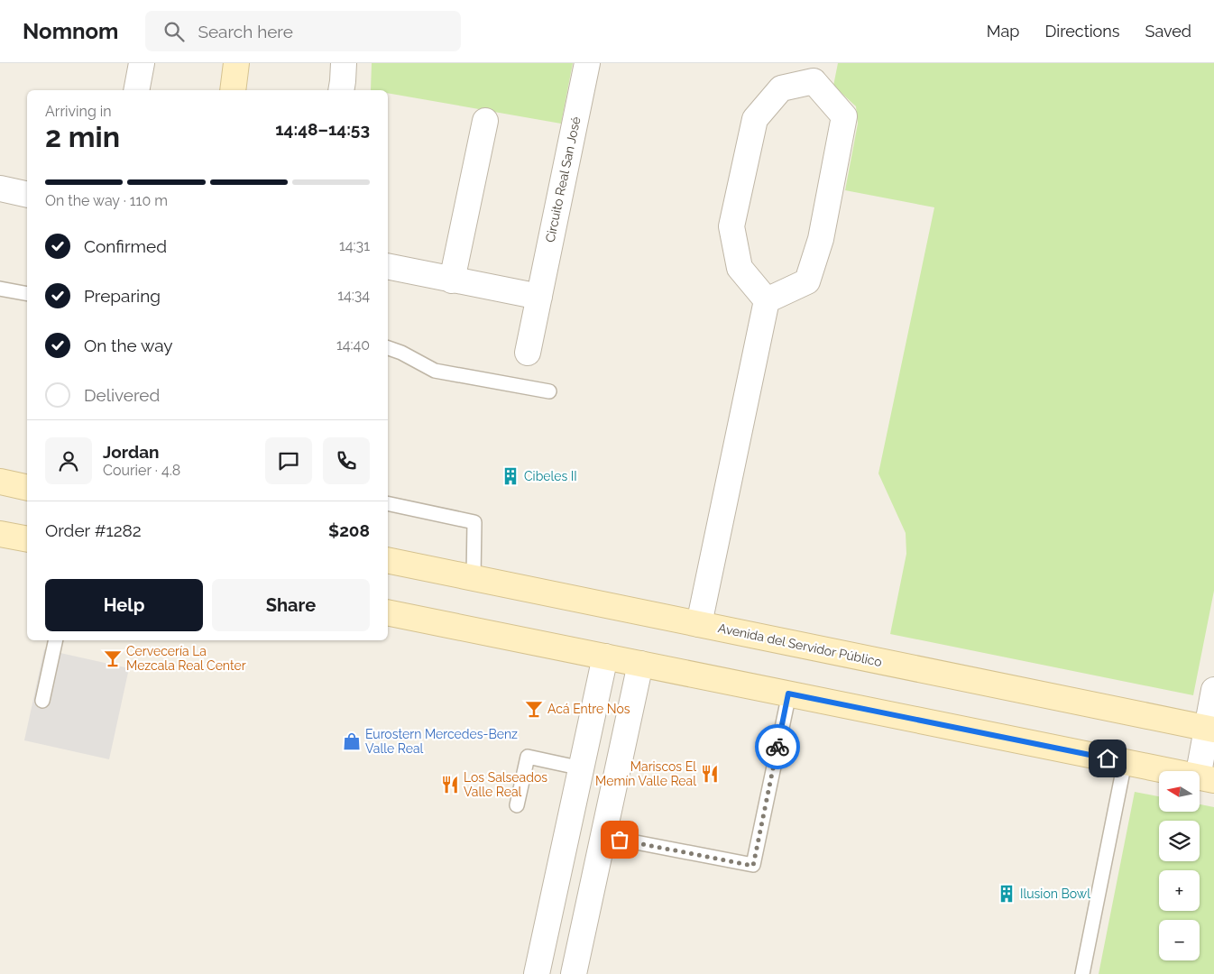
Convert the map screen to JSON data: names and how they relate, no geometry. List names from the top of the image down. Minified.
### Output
{"streets":{"street":["Circuito Real San José","Avenida del Servidor Público"]},"places":{"building":["Cibeles II","Ilusion Bowl"],"bar":["Cervecería La Mezcala Real Center","Acá Entre Nos"],"shop":["Eurostern Mercedes-Benz Valle Real"],"restaurant":["Mariscos El Memín Valle Real","Los Salseados Valle Real"]},"north":"left","page":{"header":"Nomnom","search":"Search here","nav":["Map","Directions","Saved"],"heading":["2 min","Arriving in","14:48–14:53"],"panel":["Jordan","Courier · 4.8","Order #1282","$208"],"bar":"On the way · 110 m","list":[["Confirmed","14:31"],["Preparing","14:34"],["On the way","14:40"],"Delivered"],"buttons":["Help","Share"],"map_buttons":["+","−"]}}
